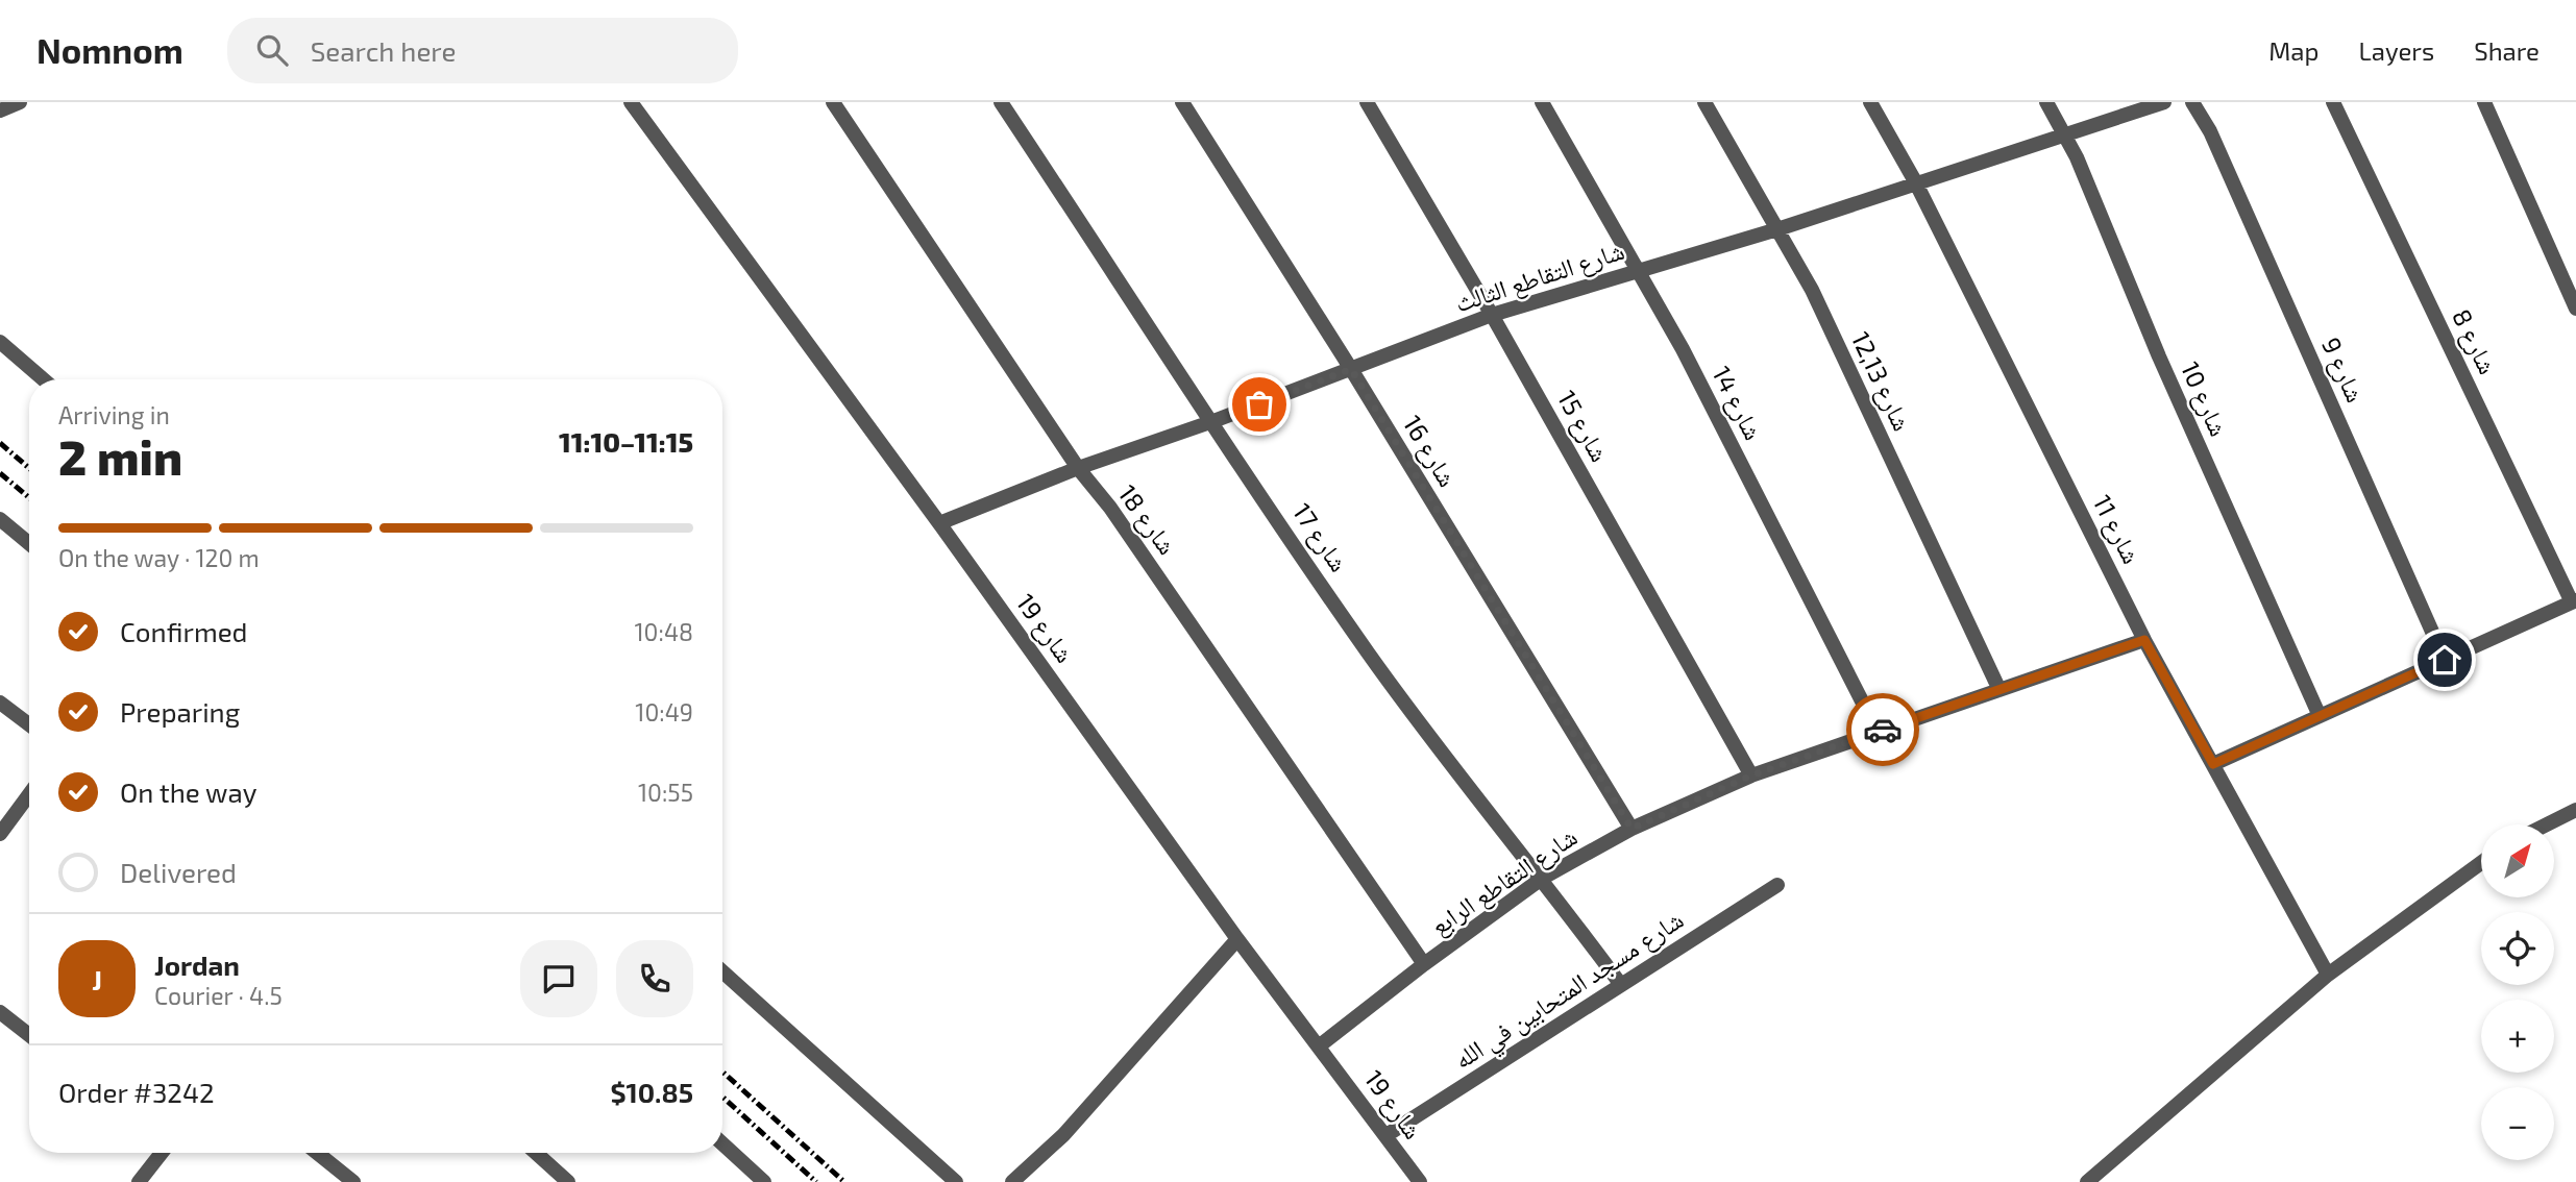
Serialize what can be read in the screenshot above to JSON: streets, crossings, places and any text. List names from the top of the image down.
{
  "streets": {
    "street": [
      "شارع التقاطع الثالث",
      "شارع 8",
      "شارع 9",
      "شارع 12,13",
      "شارع 10",
      "شارع 14",
      "شارع 15",
      "شارع 16",
      "شارع 18",
      "شارع 11",
      "شارع 17",
      "شارع 19",
      "شارع التقاطع الرابع",
      "شارع مسجد المتحابين في الله"
    ]
  },
  "crossings": [
    ["شارع التقاطع الثالث", "شارع 12,13"],
    ["شارع التقاطع الثالث", "شارع 10"],
    ["شارع التقاطع الثالث", "شارع 14"],
    ["شارع التقاطع الثالث", "شارع 15"],
    ["شارع التقاطع الثالث", "شارع 16"],
    ["شارع التقاطع الثالث", "شارع 18"],
    ["شارع التقاطع الثالث", "شارع 11"],
    ["شارع التقاطع الثالث", "شارع 17"],
    ["شارع التقاطع الثالث", "شارع 19"],
    ["شارع 12,13", "شارع التقاطع الرابع"],
    ["شارع 14", "شارع التقاطع الرابع"],
    ["شارع 15", "شارع التقاطع الرابع"],
    ["شارع 16", "شارع التقاطع الرابع"],
    ["شارع 18", "شارع التقاطع الرابع"],
    ["شارع 11", "شارع التقاطع الرابع"],
    ["شارع 17", "شارع التقاطع الرابع"],
    ["شارع 17", "شارع مسجد المتحابين في الله"],
    ["شارع 19", "شارع التقاطع الرابع"],
    ["شارع 19", "شارع مسجد المتحابين في الله"]
  ],
  "north": "top right",
  "page": {
    "header": "Nomnom",
    "search": "Search here",
    "nav": ["Map", "Layers", "Share"],
    "heading": ["2 min", "Arriving in", "11:10–11:15"],
    "panel": [
      "Jordan",
      "Courier · 4.5",
      "Order #3242",
      "$10.85"
    ],
    "bar": "On the way · 120 m",
    "list": [
      ["Confirmed", "10:48"],
      ["Preparing", "10:49"],
      ["On the way", "10:55"],
      "Delivered"
    ],
    "map_buttons": ["+", "−"],
    "round": "J"
  }
}
